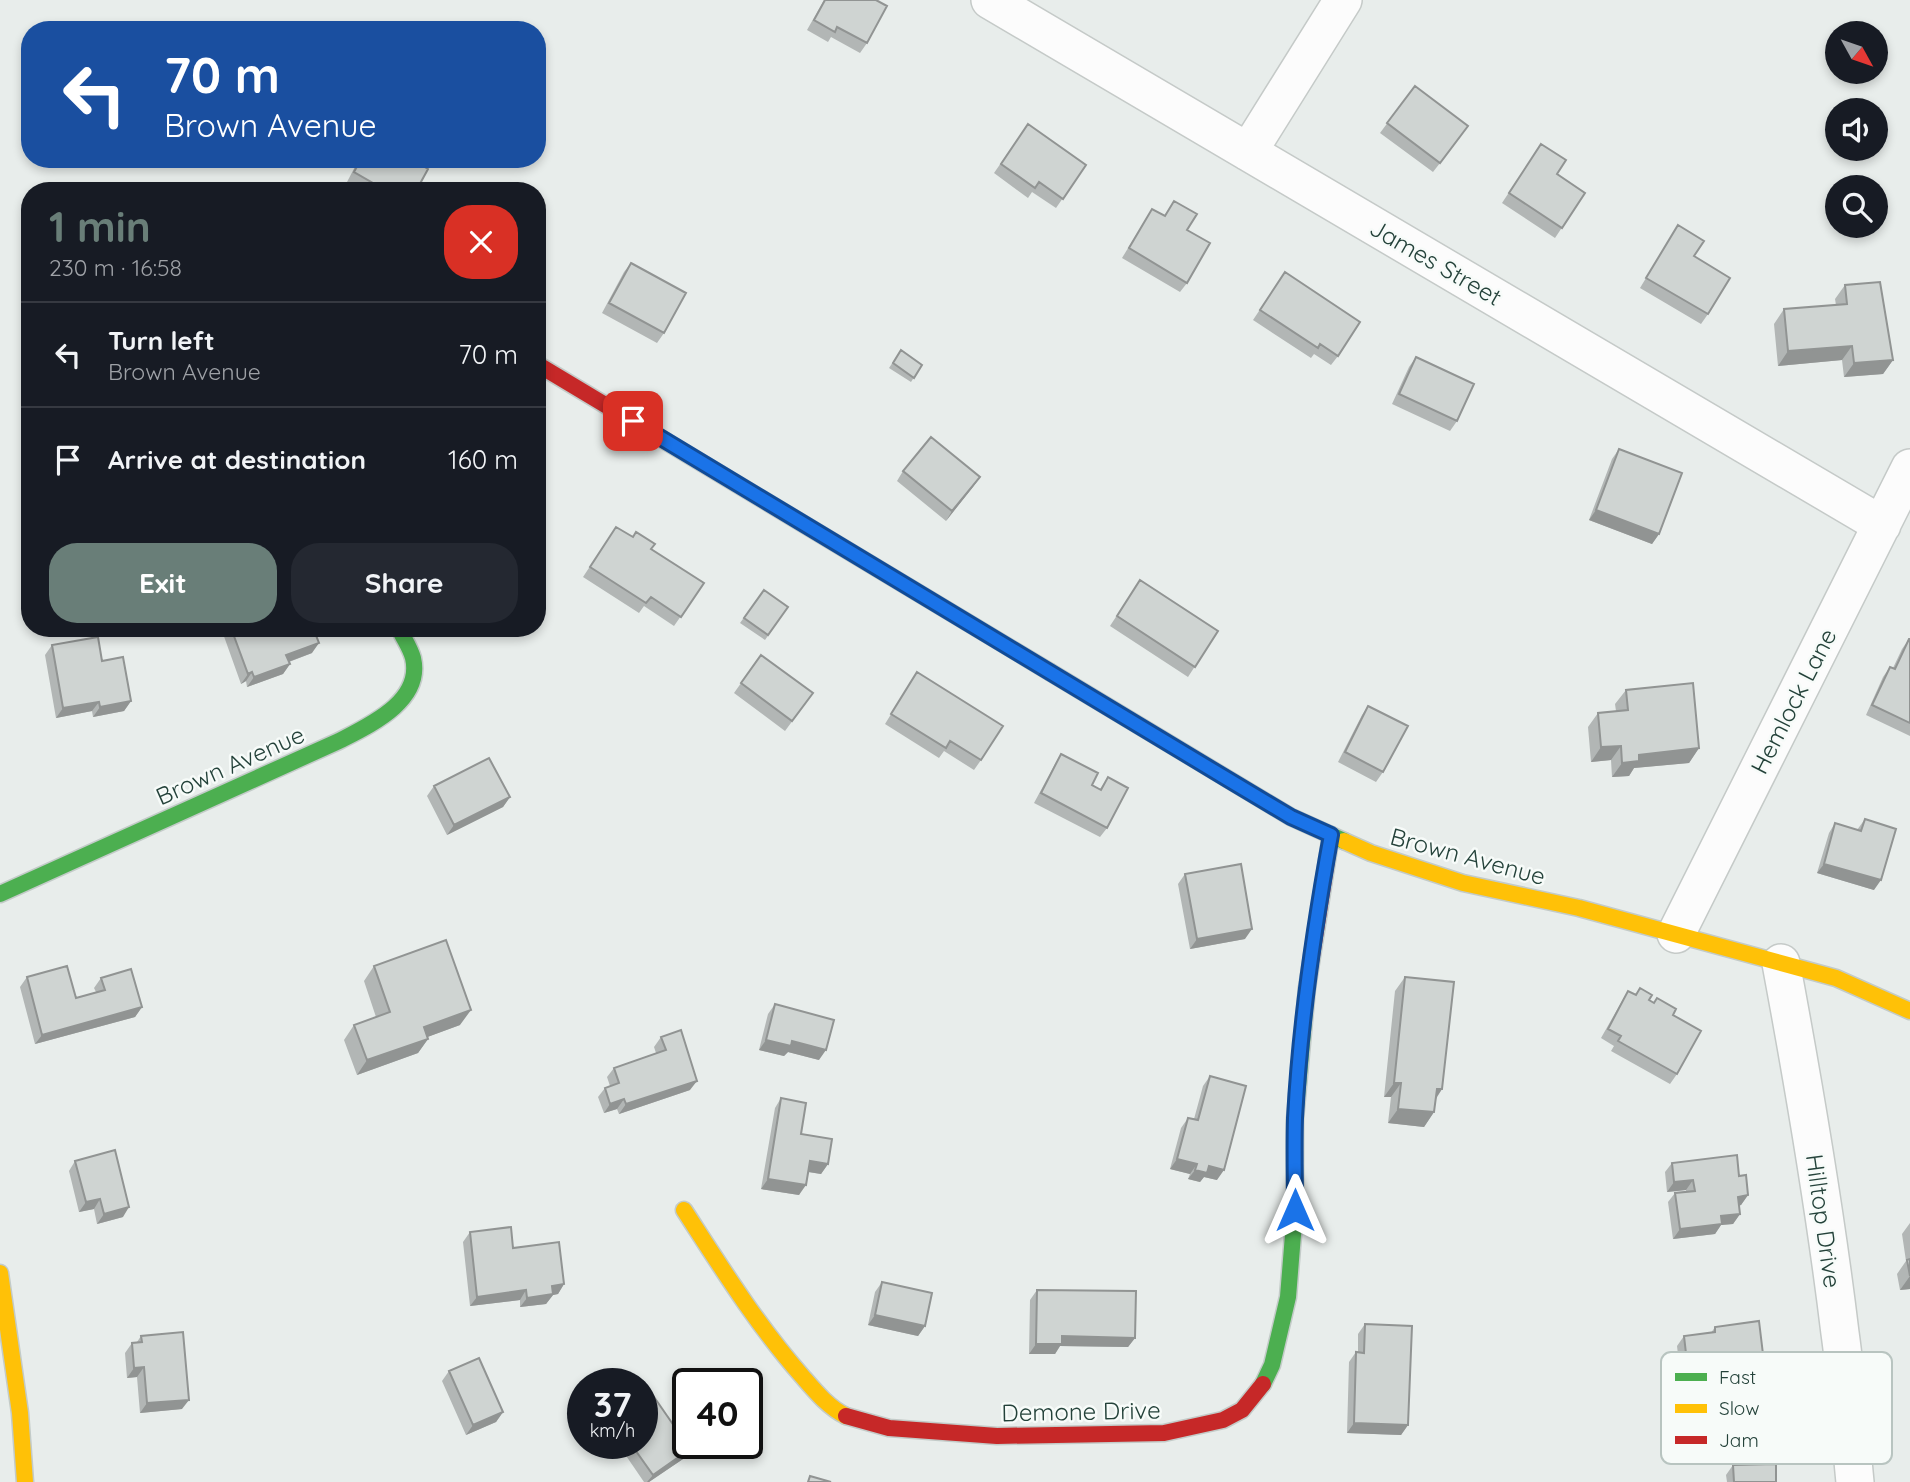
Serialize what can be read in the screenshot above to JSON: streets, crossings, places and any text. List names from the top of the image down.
{
  "streets": {
    "street": [
      "James Street",
      "Hemlock Lane",
      "Brown Avenue",
      "Hilltop Drive",
      "Demone Drive"
    ]
  },
  "crossings": [
    ["James Street", "Hemlock Lane"],
    ["Hemlock Lane", "Brown Avenue"],
    ["Brown Avenue", "Hilltop Drive"],
    ["Brown Avenue", "Demone Drive"]
  ],
  "legend": ["Fast", "Slow", "Jam"],
  "north": "bottom right",
  "page": {
    "turn": ["70 m", "Brown Avenue"],
    "heading": ["1 min", "230 m · 16:58"],
    "list": [
      {
        "name": "Turn left",
        "note": "Brown Avenue",
        "value": "70 m"
      },
      {
        "name": "Arrive at destination",
        "value": "160 m"
      }
    ],
    "buttons": ["Exit", "Share"],
    "speed": "37 km/h",
    "limit": "40"
  }
}
